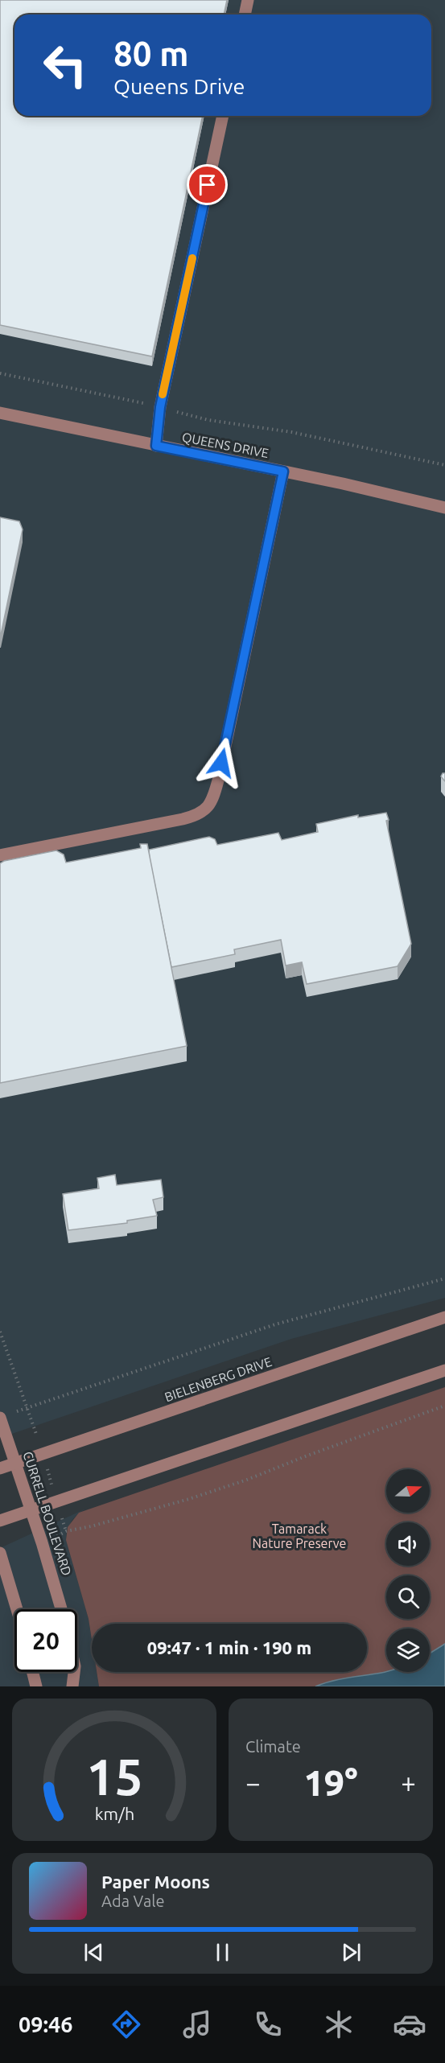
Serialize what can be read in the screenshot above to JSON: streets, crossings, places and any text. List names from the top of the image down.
{
  "streets": {
    "street": ["QUEENS DRIVE", "BIELENBERG DRIVE", "CURRELL BOULEVARD"]
  },
  "crossings": [
    ["BIELENBERG DRIVE", "CURRELL BOULEVARD"]
  ],
  "parks": ["Tamarack Nature Preserve"],
  "north": "right",
  "page": {
    "turn": ["80 m", "Queens Drive"],
    "limit": "20",
    "trip": "09:47 · 1 min · 190 m",
    "tile": "Climate",
    "heat": ["−", "19°", "+"],
    "song": ["Paper Moons", "Ada Vale"],
    "tabs": "09:46",
    "gauge": ["15", "km/h"]
  }
}
